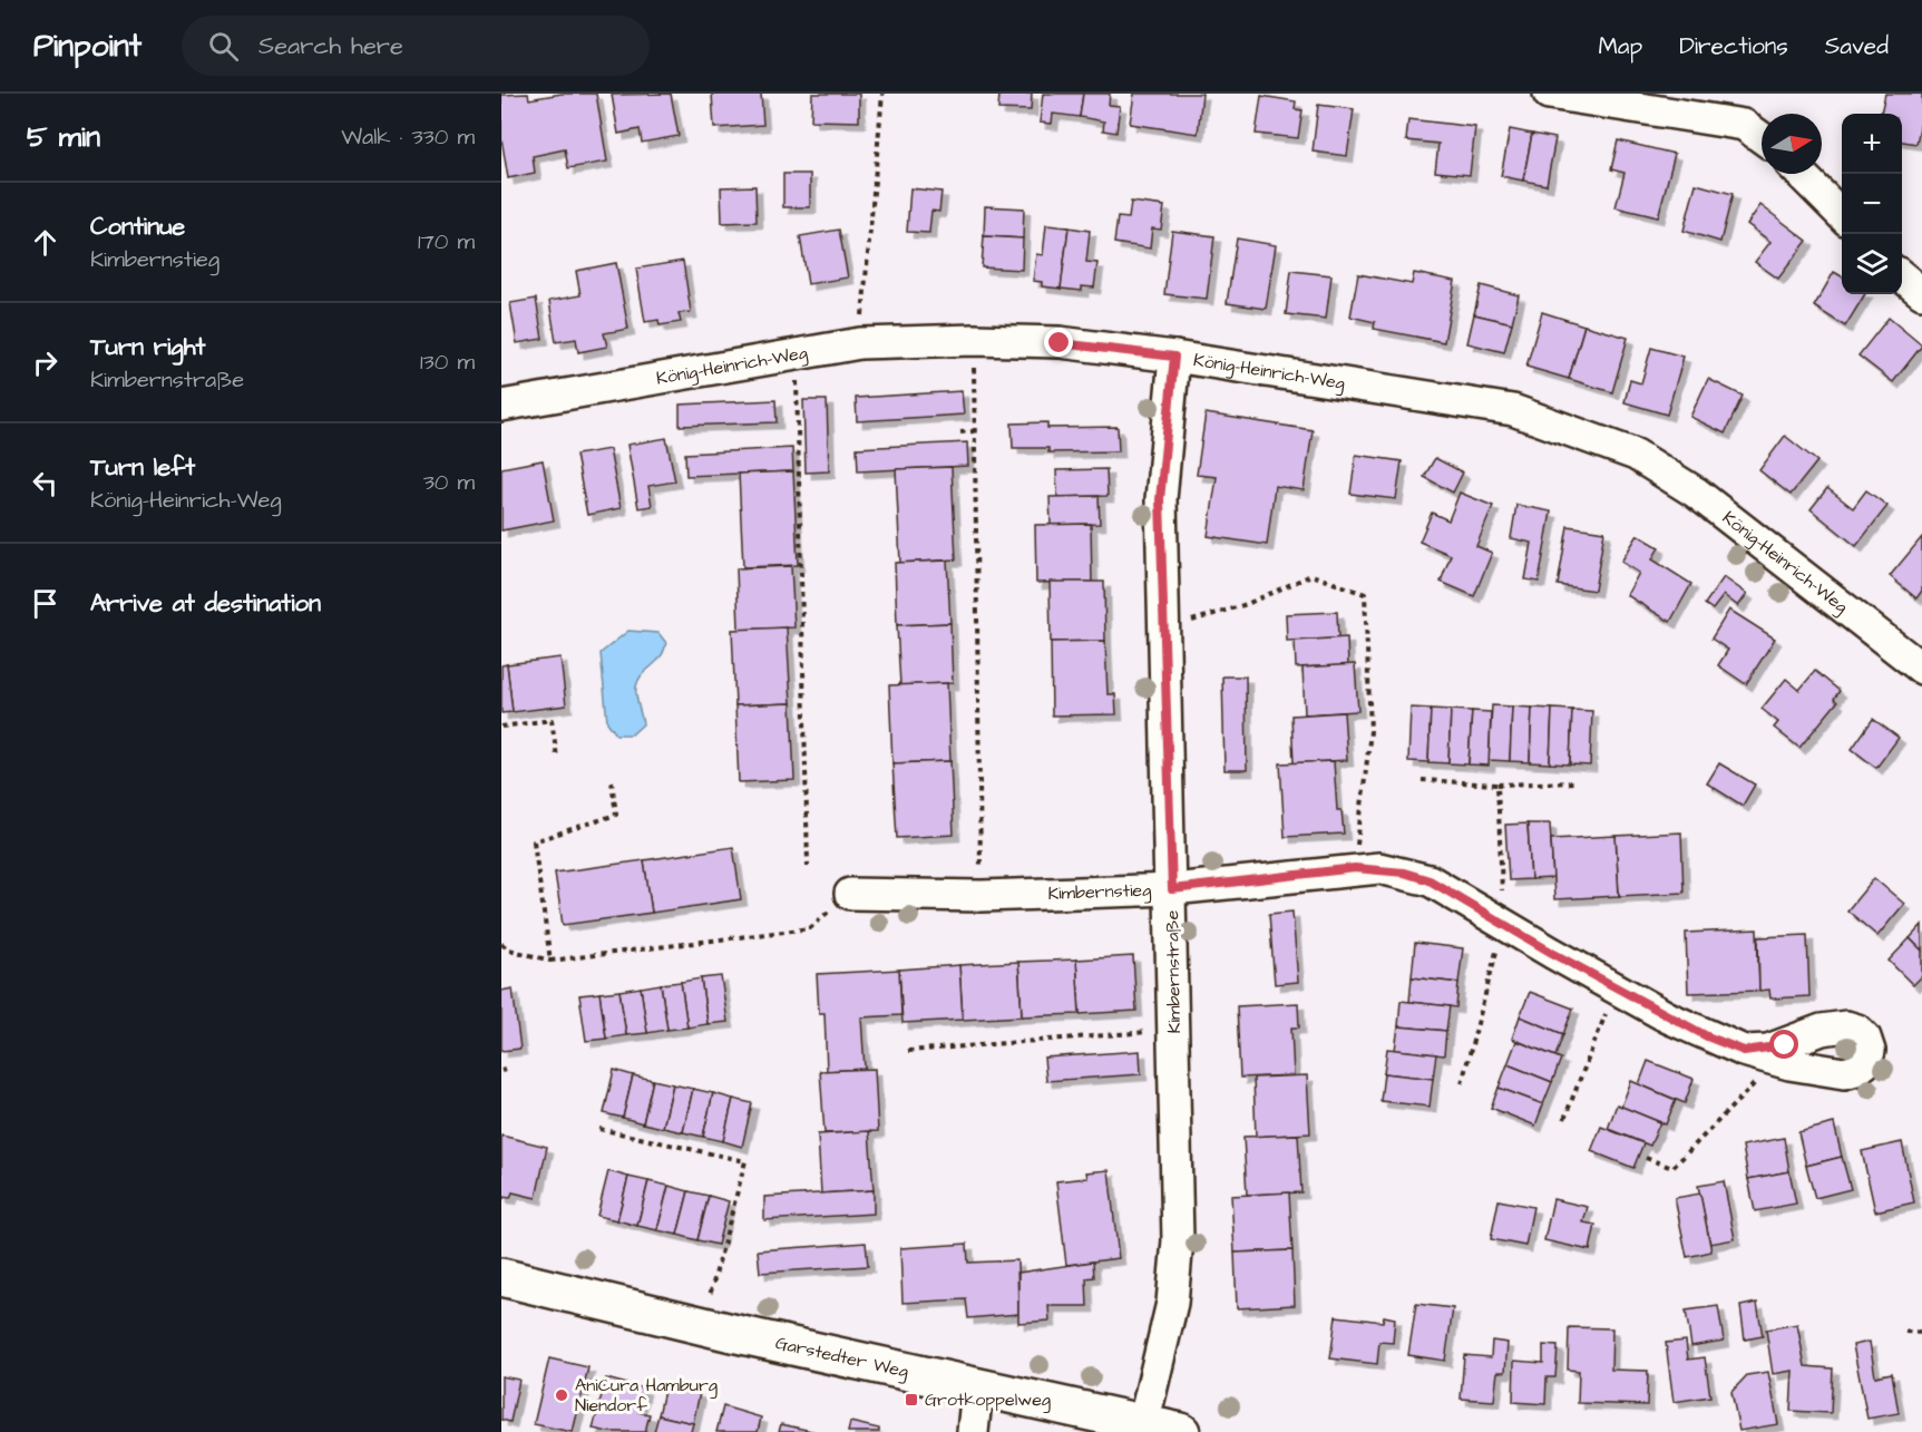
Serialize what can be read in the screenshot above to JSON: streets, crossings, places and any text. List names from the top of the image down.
{
  "streets": {
    "main road": ["Garstedter Weg"],
    "street": ["König-Heinrich-Weg", "Kimbernstieg", "Kimbernstraße"]
  },
  "crossings": [
    ["König-Heinrich-Weg", "Kimbernstraße"],
    ["Kimbernstieg", "Kimbernstraße"],
    ["Kimbernstraße", "Garstedter Weg"]
  ],
  "places": {
    "other": ["AniCura Hamburg Niendorf"],
    "transit": ["Grotkoppelweg"]
  },
  "north": "right",
  "page": {
    "header": "Pinpoint",
    "search": "Search here",
    "nav": ["Map", "Directions", "Saved"],
    "heading": ["5 min", "Walk · 330 m"],
    "map_buttons": ["+", "−"],
    "list": [
      ["Continue", "Kimbernstieg", "170 m"],
      ["Turn right", "Kimbernstraße", "130 m"],
      ["Turn left", "König-Heinrich-Weg", "30 m"],
      "Arrive at destination"
    ]
  }
}
